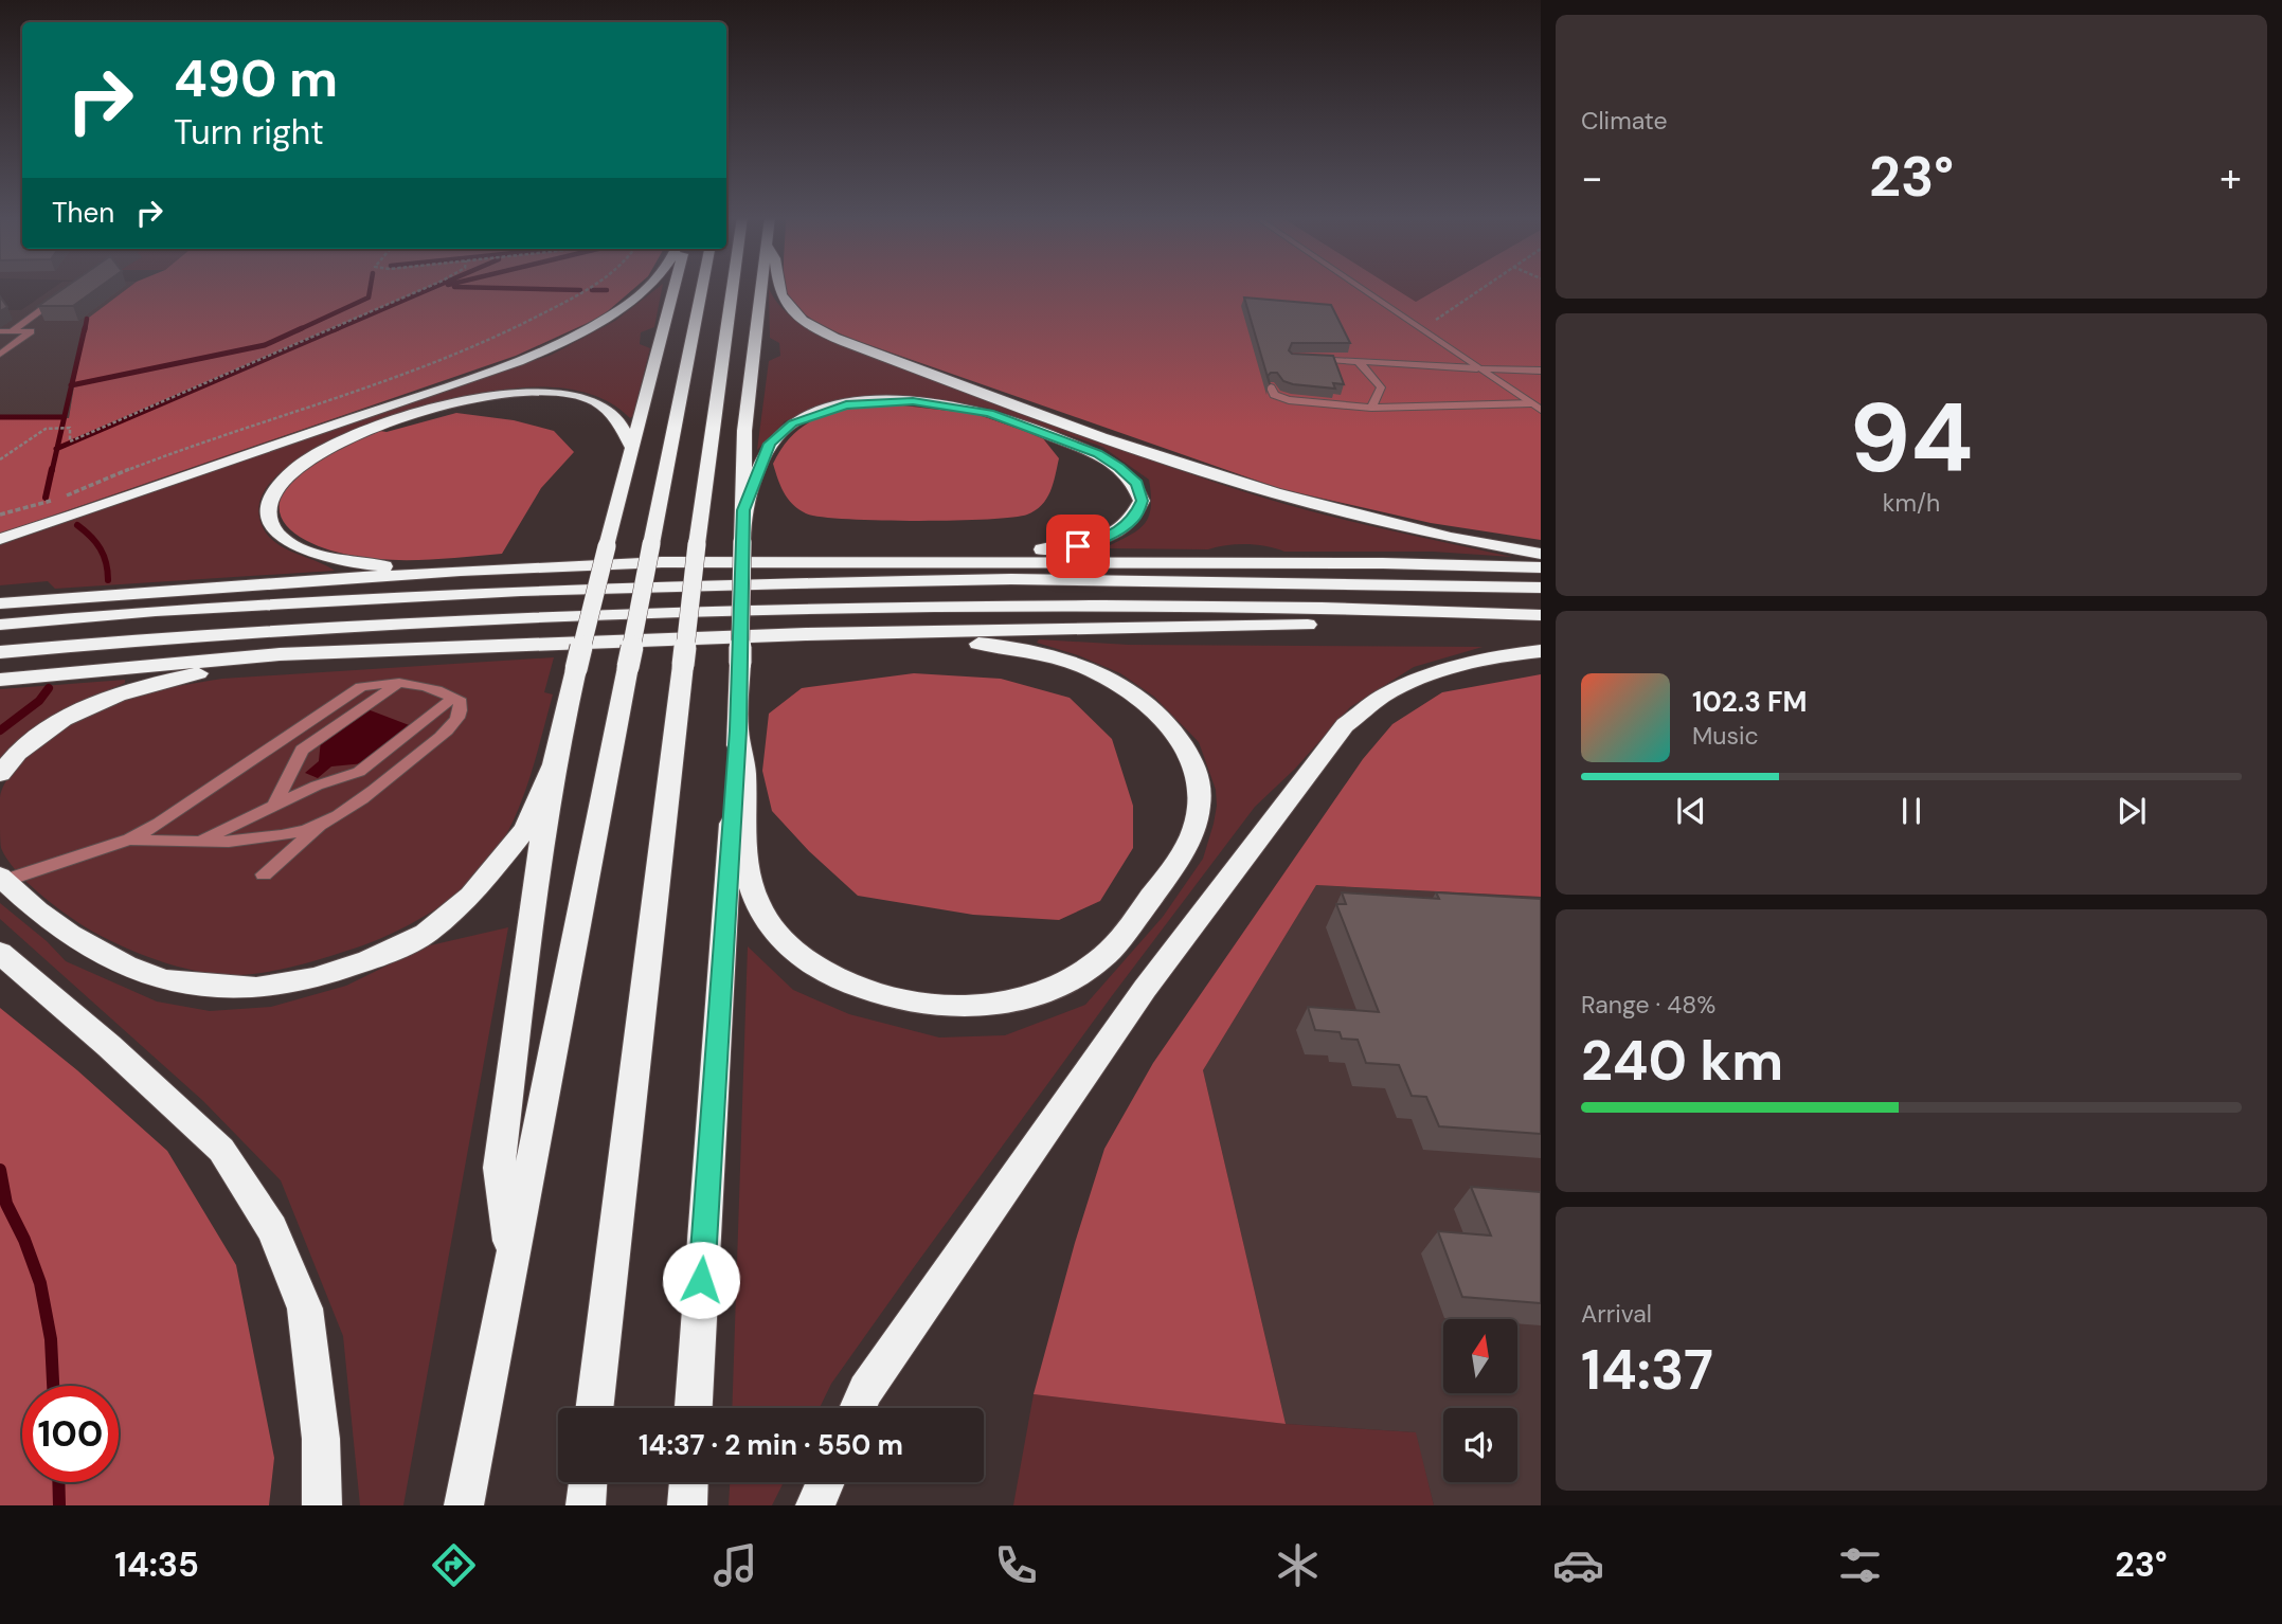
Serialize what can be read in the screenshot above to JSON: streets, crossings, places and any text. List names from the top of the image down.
{
  "north": "top",
  "page": {
    "tile": [
      "Climate",
      ["94", "km/h"],
      ["Range · 48%", "240 km"],
      ["Arrival", "14:37"]
    ],
    "turn": ["490 m", "Turn right"],
    "heat": ["−", "23°", "+"],
    "then": "Then",
    "song": ["102.3 FM", "Music"],
    "limit": "100",
    "trip": "14:37 · 2 min · 550 m",
    "tabs": ["14:35", "23°"]
  }
}
